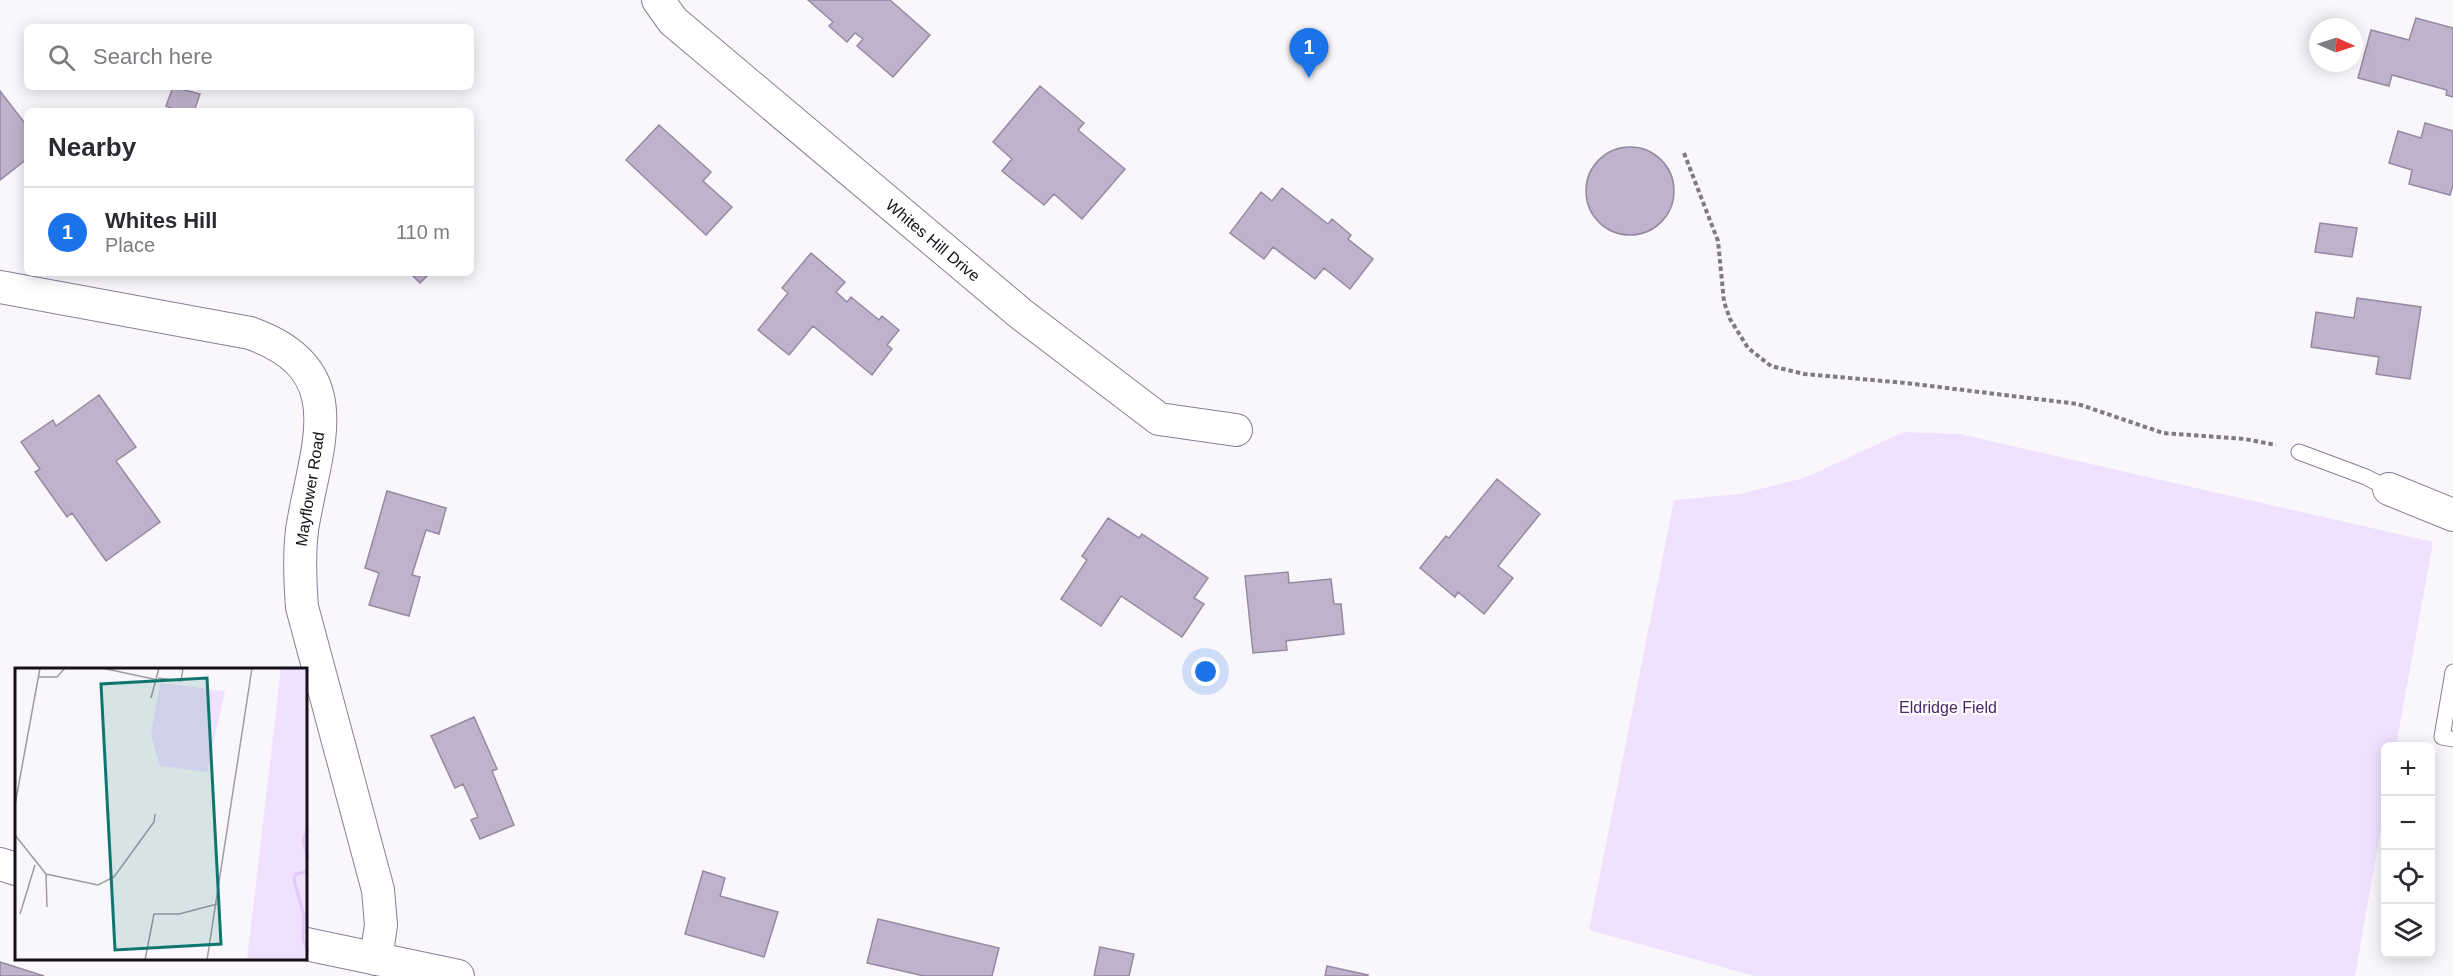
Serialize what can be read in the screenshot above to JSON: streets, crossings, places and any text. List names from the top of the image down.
{
  "streets": {
    "street": ["Whites Hill Drive", "Mayflower Road"]
  },
  "parks": ["Eldridge Field"],
  "north": "right",
  "page": {
    "search": "Search here",
    "pins": "1",
    "heading": "Nearby",
    "list": [
      {
        "mark": "1",
        "name": "Whites Hill",
        "note": "Place",
        "value": "110 m"
      }
    ],
    "map_buttons": ["+", "−"]
  }
}
